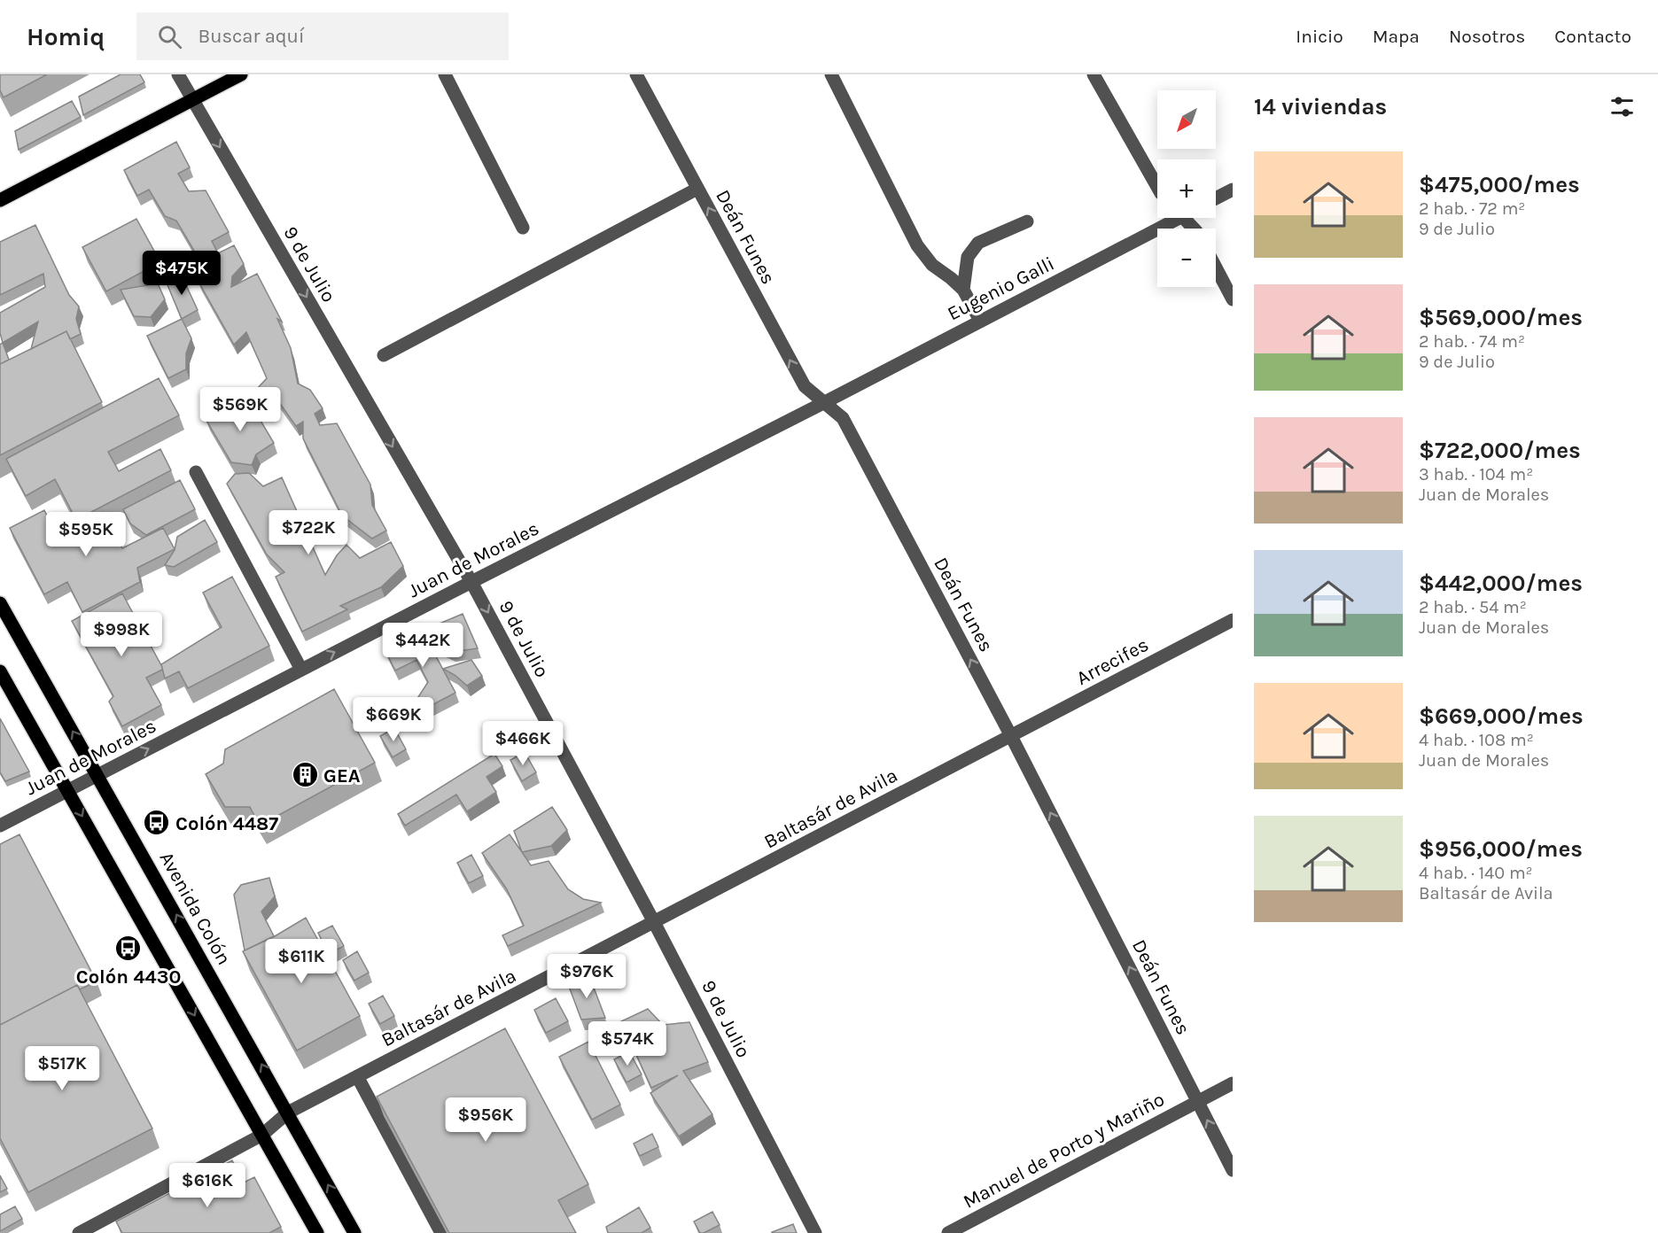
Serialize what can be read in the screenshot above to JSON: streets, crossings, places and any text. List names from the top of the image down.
{
  "streets": {
    "main road": ["Avenida Colón"],
    "street": [
      "Deán Funes",
      "9 de Julio",
      "Eugenio Galli",
      "Juan de Morales",
      "Arrecifes",
      "Baltasár de Avila",
      "Manuel de Porto y Mariño"
    ]
  },
  "crossings": [
    ["Deán Funes", "Eugenio Galli"],
    ["Deán Funes", "Juan de Morales"],
    ["Deán Funes", "Arrecifes"],
    ["Deán Funes", "Baltasár de Avila"],
    ["Deán Funes", "Manuel de Porto y Mariño"],
    ["9 de Julio", "Juan de Morales"],
    ["9 de Julio", "Baltasár de Avila"],
    ["Eugenio Galli", "Juan de Morales"],
    ["Juan de Morales", "Avenida Colón"],
    ["Arrecifes", "Baltasár de Avila"],
    ["Baltasár de Avila", "Avenida Colón"]
  ],
  "one_way": ["Deán Funes", "9 de Julio", "Juan de Morales"],
  "places": {
    "building": ["GEA"],
    "bus stop": ["Colón 4487", "Colón 4430"]
  },
  "north": "bottom left",
  "page": {
    "header": "Homiq",
    "search": "Buscar aquí",
    "nav": [
      "Inicio",
      "Mapa",
      "Nosotros",
      "Contacto"
    ],
    "heading": "14 viviendas",
    "map_buttons": ["+", "−"],
    "list": [
      {
        "name": "$475,000/mes",
        "note": "2 hab. · 72 m² · 9 de Julio"
      },
      {
        "name": "$569,000/mes",
        "note": "2 hab. · 74 m² · 9 de Julio"
      },
      {
        "name": "$722,000/mes",
        "note": "3 hab. · 104 m² · Juan de Morales"
      },
      {
        "name": "$442,000/mes",
        "note": "2 hab. · 54 m² · Juan de Morales"
      },
      {
        "name": "$669,000/mes",
        "note": "4 hab. · 108 m² · Juan de Morales"
      },
      {
        "name": "$956,000/mes",
        "note": "4 hab. · 140 m² · Baltasár de Avila"
      }
    ],
    "price": [
      "$475K",
      "$569K",
      "$722K",
      "$595K",
      "$998K",
      "$442K",
      "$669K",
      "$466K",
      "$611K",
      "$976K",
      "$574K",
      "$517K",
      "$956K",
      "$616K"
    ]
  }
}
